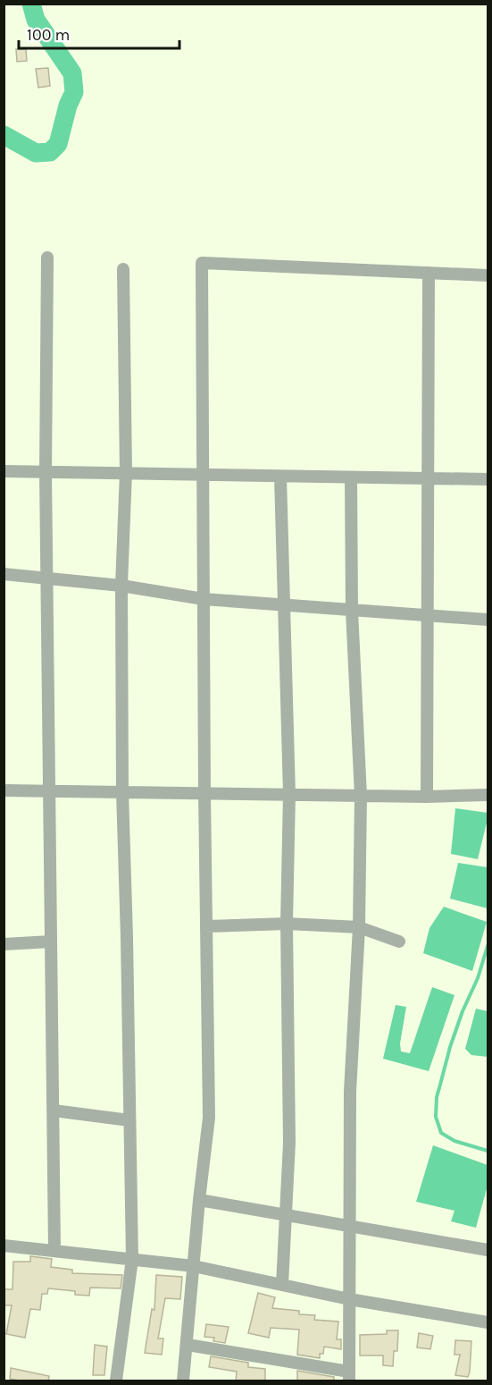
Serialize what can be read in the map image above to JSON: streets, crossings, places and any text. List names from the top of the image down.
{
  "scale_bar": "100 m"
}
